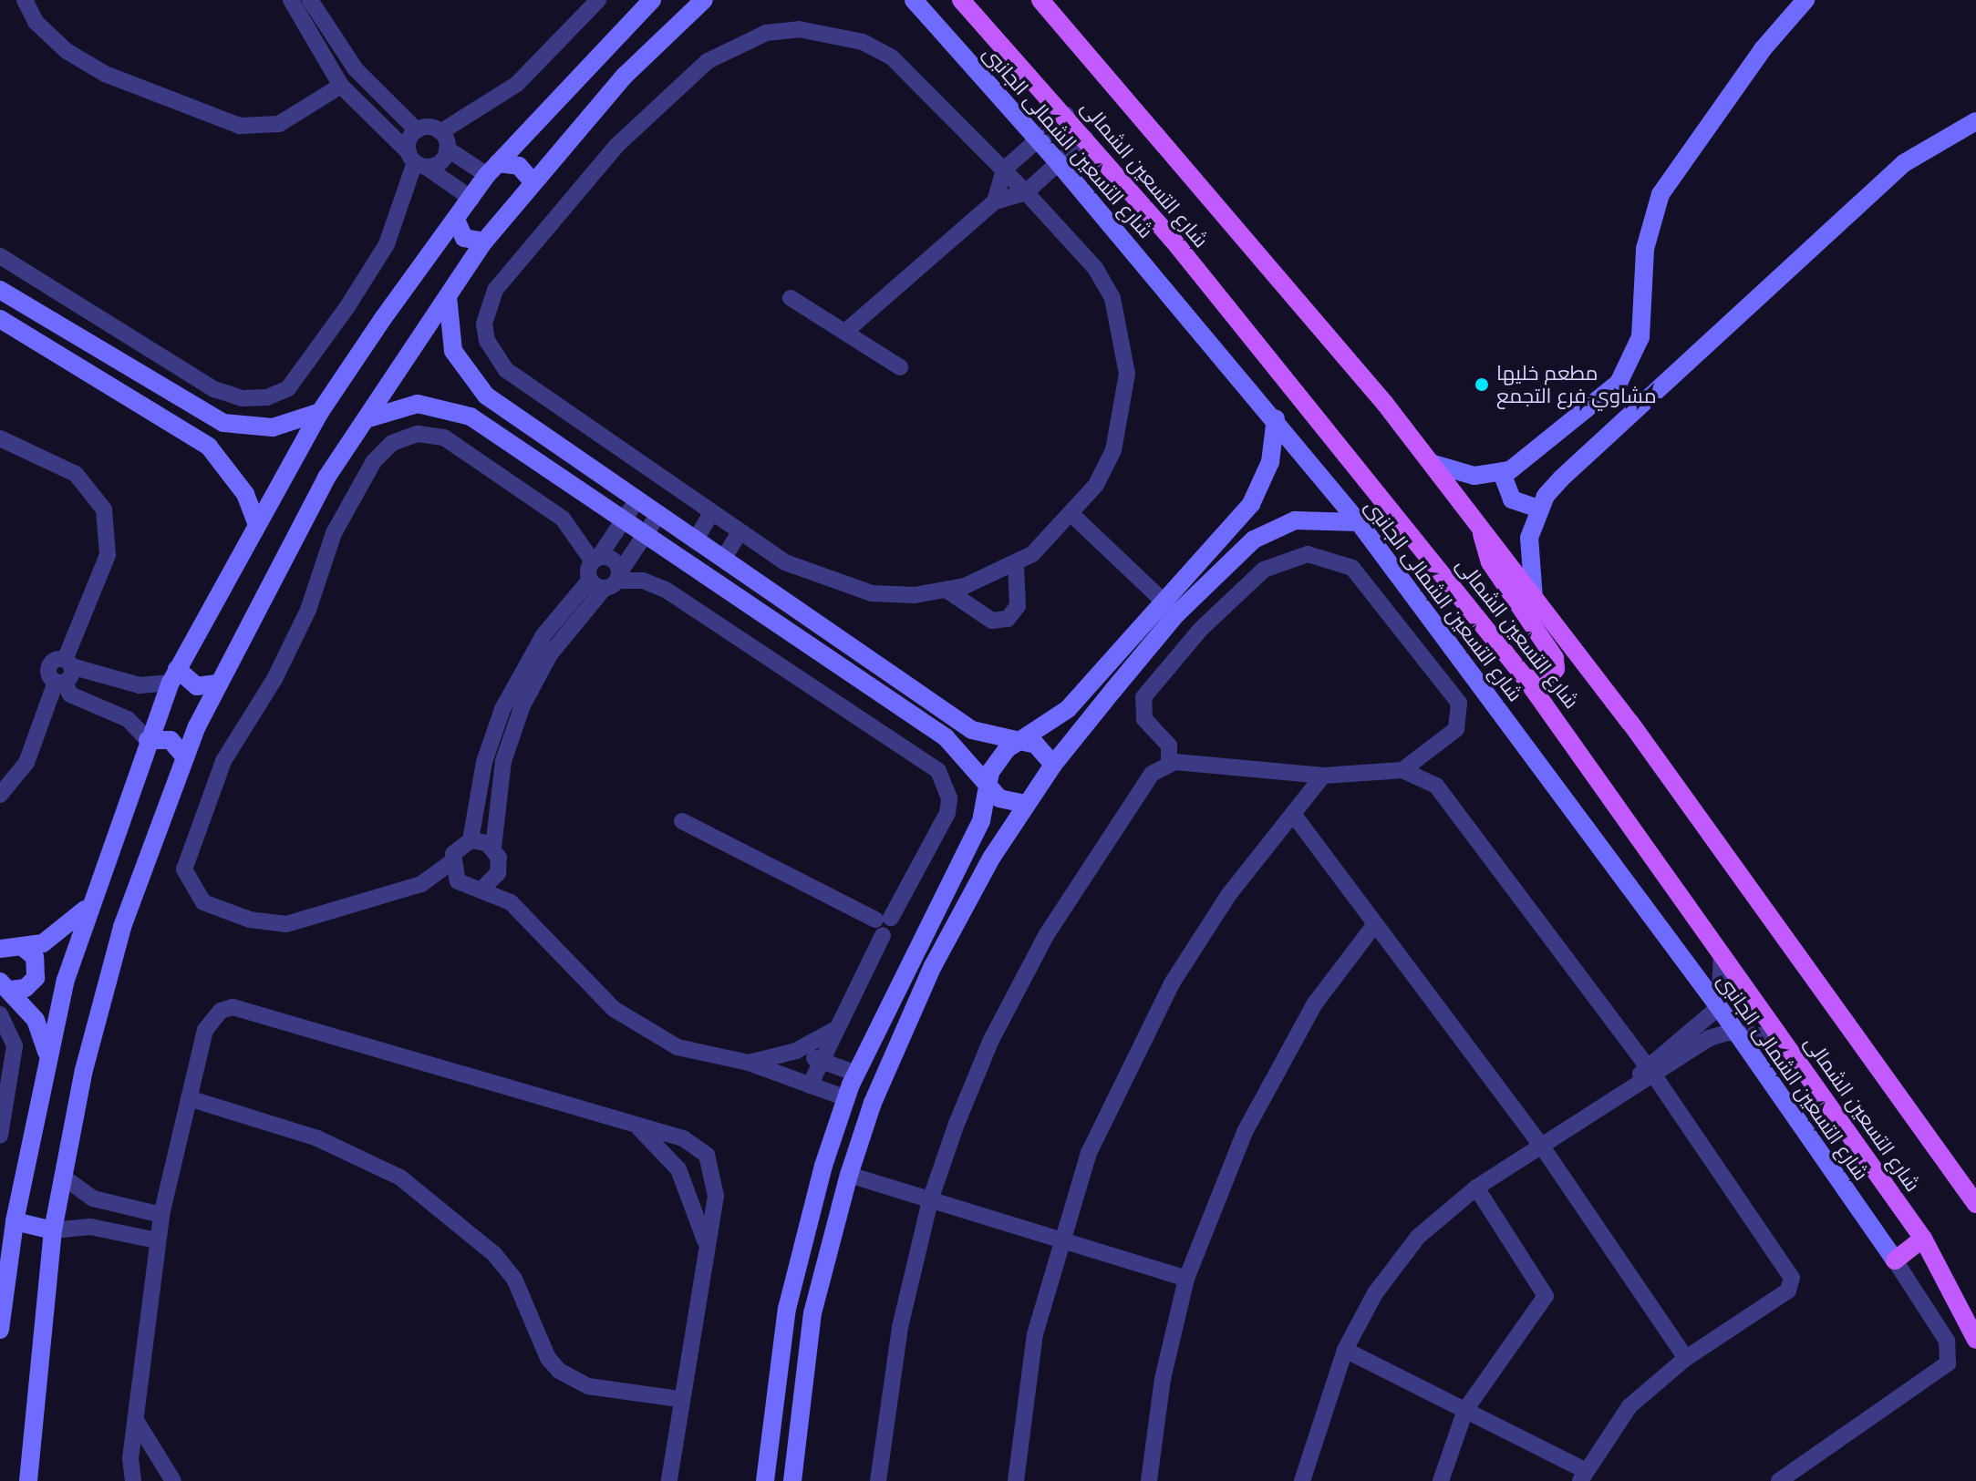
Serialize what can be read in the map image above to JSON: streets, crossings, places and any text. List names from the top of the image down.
{
  "streets": {
    "main road": ["شارع التسعين الشمالى"],
    "street": ["شارع التسعين الشمالى الجانبى"]
  },
  "places": ["مطعم خليها مشاوي فرع التجمع"]
}
